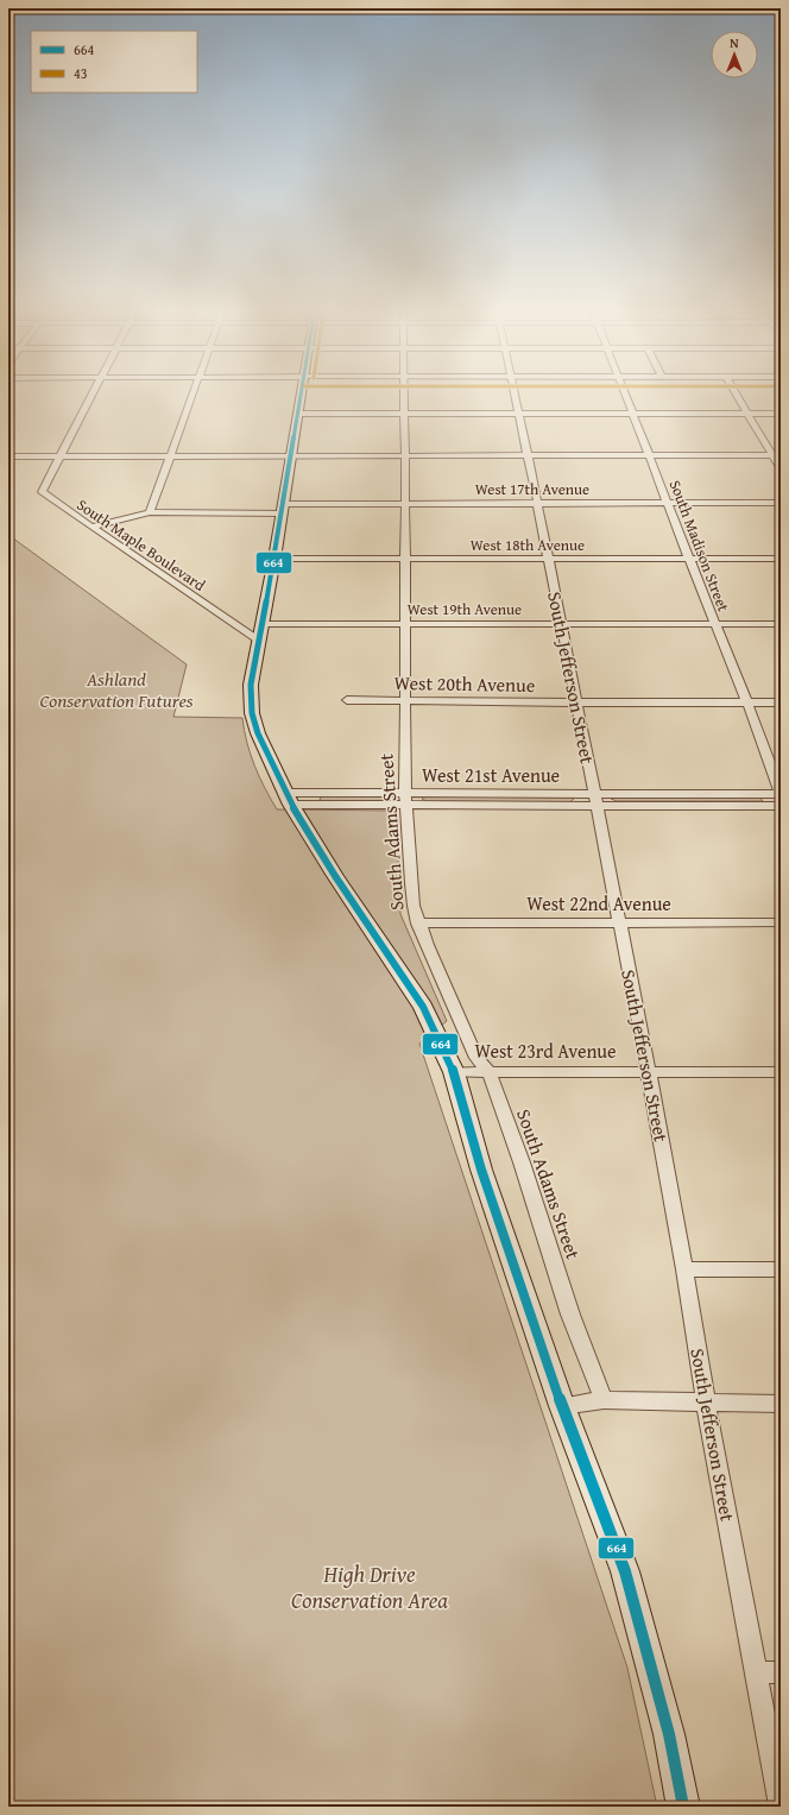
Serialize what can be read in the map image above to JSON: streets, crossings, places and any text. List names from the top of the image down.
{
  "streets": {
    "street": [
      "West 17th Avenue",
      "South Maple Boulevard",
      "West 18th Avenue",
      "South Madison Street",
      "West 19th Avenue",
      "South Jefferson Street",
      "West 20th Avenue",
      "West 21st Avenue",
      "South Adams Street",
      "West 22nd Avenue",
      "West 23rd Avenue"
    ]
  },
  "crossings": [
    ["West 17th Avenue", "South Maple Boulevard"],
    ["West 17th Avenue", "South Madison Street"],
    ["West 17th Avenue", "South Jefferson Street"],
    ["West 17th Avenue", "South Adams Street"],
    ["West 18th Avenue", "South Madison Street"],
    ["West 18th Avenue", "South Jefferson Street"],
    ["West 18th Avenue", "South Adams Street"],
    ["South Madison Street", "West 19th Avenue"],
    ["South Madison Street", "West 20th Avenue"],
    ["South Madison Street", "West 21st Avenue"],
    ["West 19th Avenue", "South Jefferson Street"],
    ["West 19th Avenue", "South Adams Street"],
    ["South Jefferson Street", "West 20th Avenue"],
    ["South Jefferson Street", "West 21st Avenue"],
    ["South Jefferson Street", "West 22nd Avenue"],
    ["South Jefferson Street", "West 23rd Avenue"],
    ["West 20th Avenue", "South Adams Street"],
    ["West 21st Avenue", "South Adams Street"],
    ["South Adams Street", "West 22nd Avenue"],
    ["South Adams Street", "West 23rd Avenue"]
  ],
  "parks": ["Ashland Conservation Futures", "High Drive Conservation Area"],
  "lines": ["transit line 664"],
  "legend": ["664", "43"],
  "north": "top"
}
